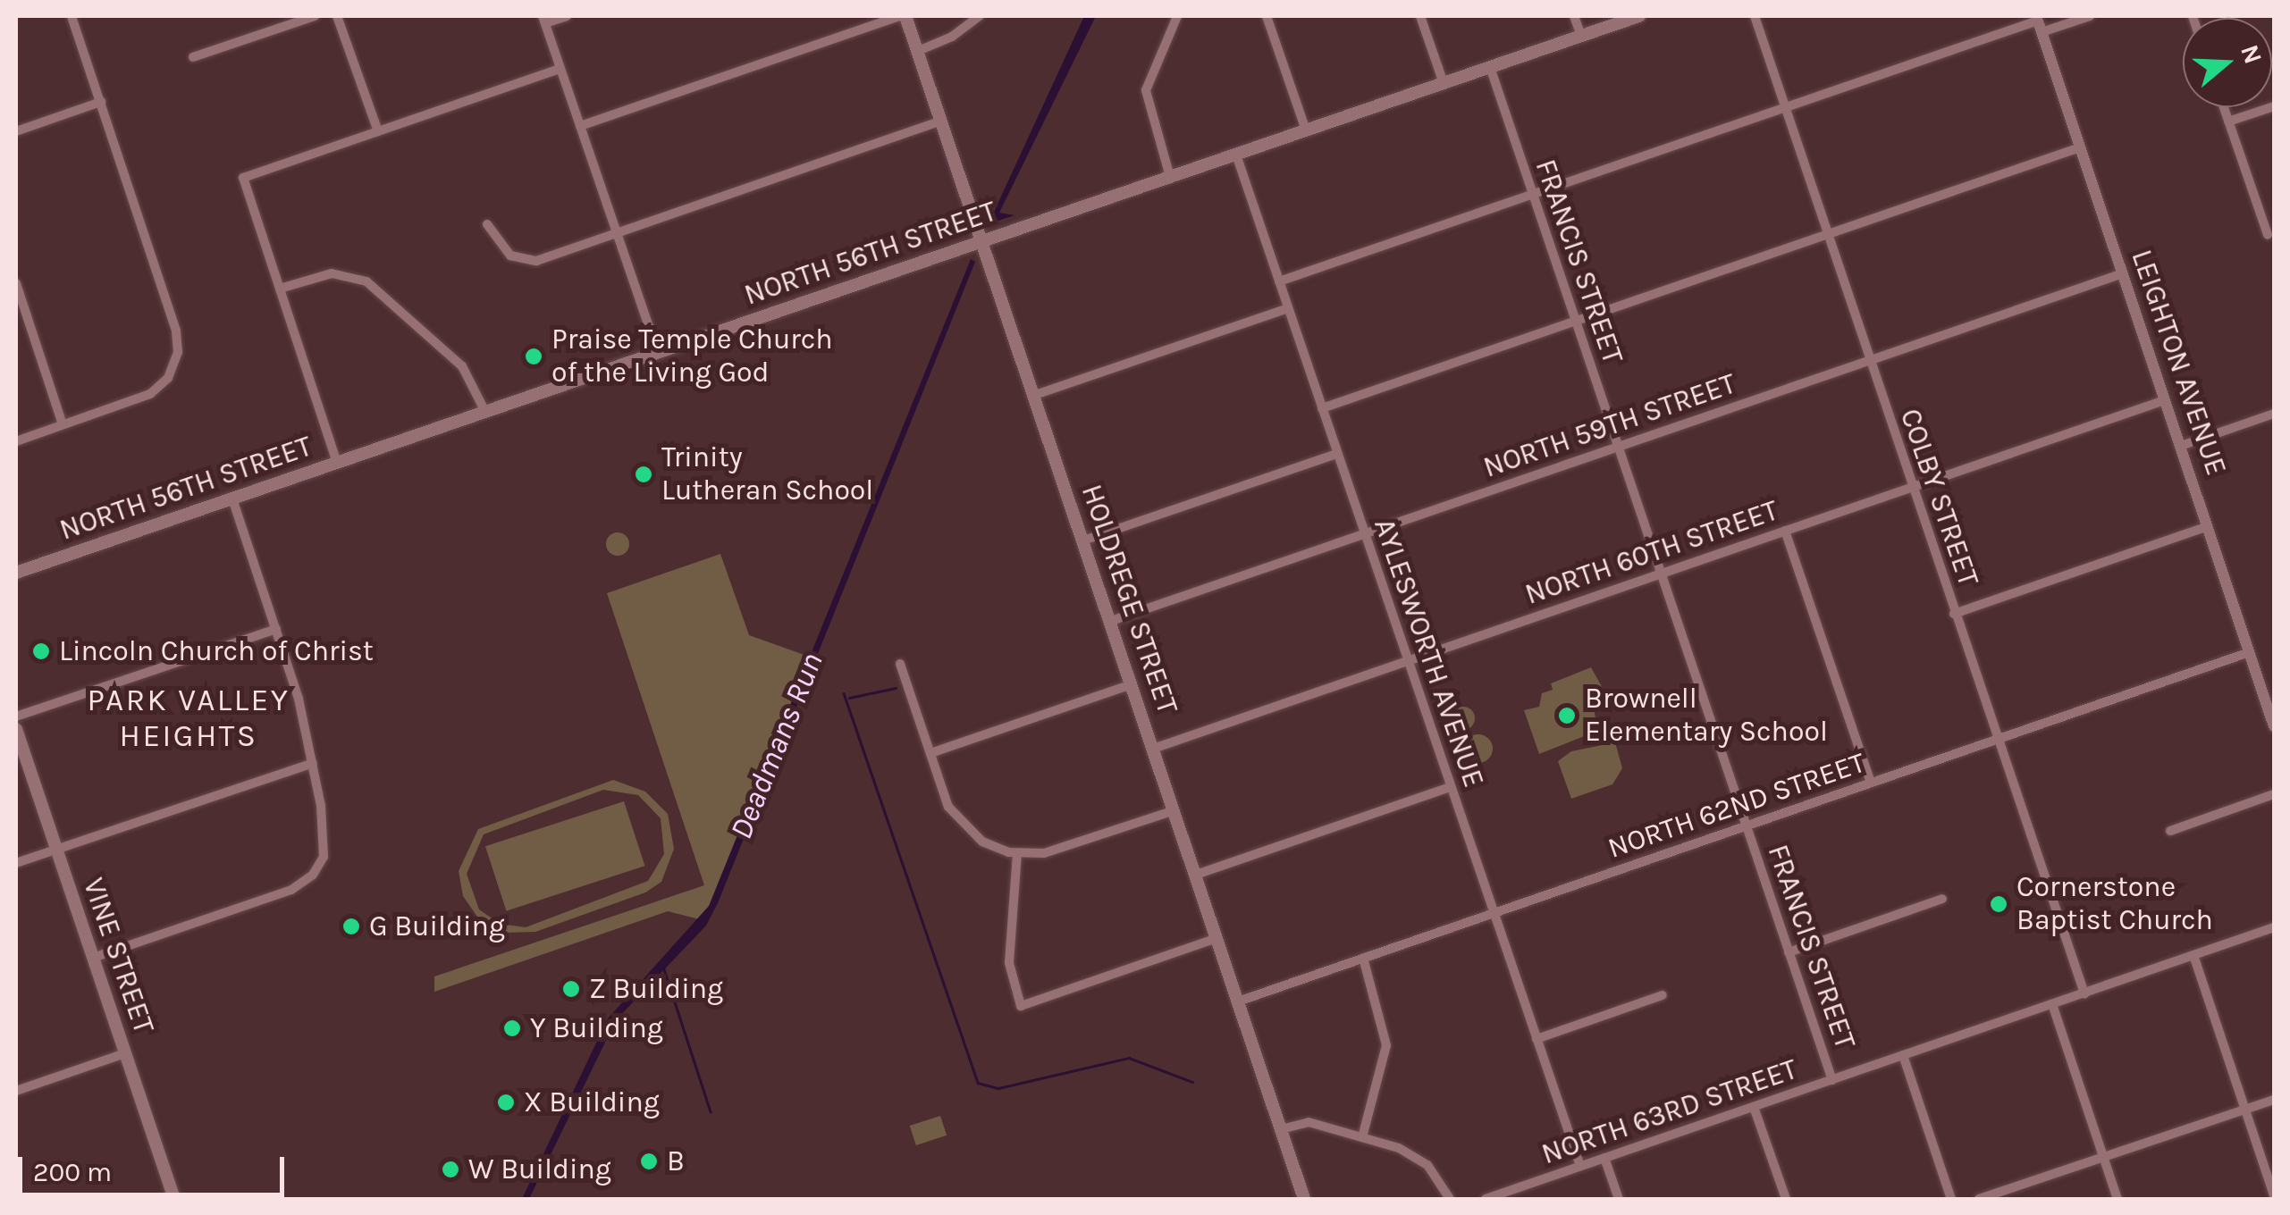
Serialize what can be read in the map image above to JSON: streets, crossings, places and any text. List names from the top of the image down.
{
  "streets": {
    "main road": ["NORTH 56TH STREET", "HOLDREGE STREET", "VINE STREET"],
    "street": [
      "FRANCIS STREET",
      "LEIGHTON AVENUE",
      "NORTH 59TH STREET",
      "COLBY STREET",
      "NORTH 60TH STREET",
      "AYLESWORTH AVENUE",
      "NORTH 62ND STREET",
      "NORTH 63RD STREET"
    ]
  },
  "crossings": [
    ["NORTH 56TH STREET", "FRANCIS STREET"],
    ["NORTH 56TH STREET", "HOLDREGE STREET"],
    ["NORTH 56TH STREET", "AYLESWORTH AVENUE"],
    ["FRANCIS STREET", "NORTH 59TH STREET"],
    ["FRANCIS STREET", "NORTH 60TH STREET"],
    ["FRANCIS STREET", "NORTH 62ND STREET"],
    ["FRANCIS STREET", "NORTH 63RD STREET"],
    ["LEIGHTON AVENUE", "NORTH 59TH STREET"],
    ["LEIGHTON AVENUE", "NORTH 60TH STREET"],
    ["LEIGHTON AVENUE", "NORTH 62ND STREET"],
    ["NORTH 59TH STREET", "COLBY STREET"],
    ["NORTH 59TH STREET", "HOLDREGE STREET"],
    ["NORTH 59TH STREET", "AYLESWORTH AVENUE"],
    ["COLBY STREET", "NORTH 60TH STREET"],
    ["COLBY STREET", "NORTH 62ND STREET"],
    ["COLBY STREET", "NORTH 63RD STREET"],
    ["NORTH 60TH STREET", "HOLDREGE STREET"],
    ["NORTH 60TH STREET", "AYLESWORTH AVENUE"],
    ["HOLDREGE STREET", "NORTH 62ND STREET"],
    ["AYLESWORTH AVENUE", "NORTH 62ND STREET"],
    ["AYLESWORTH AVENUE", "NORTH 63RD STREET"]
  ],
  "districts": ["PARK VALLEY HEIGHTS"],
  "water": ["Deadmans Run"],
  "places": [
    "Praise Temple Church of the Living God",
    "Trinity Lutheran School",
    "Lincoln Church of Christ",
    "Brownell Elementary School",
    "Cornerstone Baptist Church",
    "G Building",
    "Z Building",
    "Y Building",
    "X Building",
    "B",
    "W Building"
  ],
  "scale_bar": "200 m",
  "north": "right"
}
